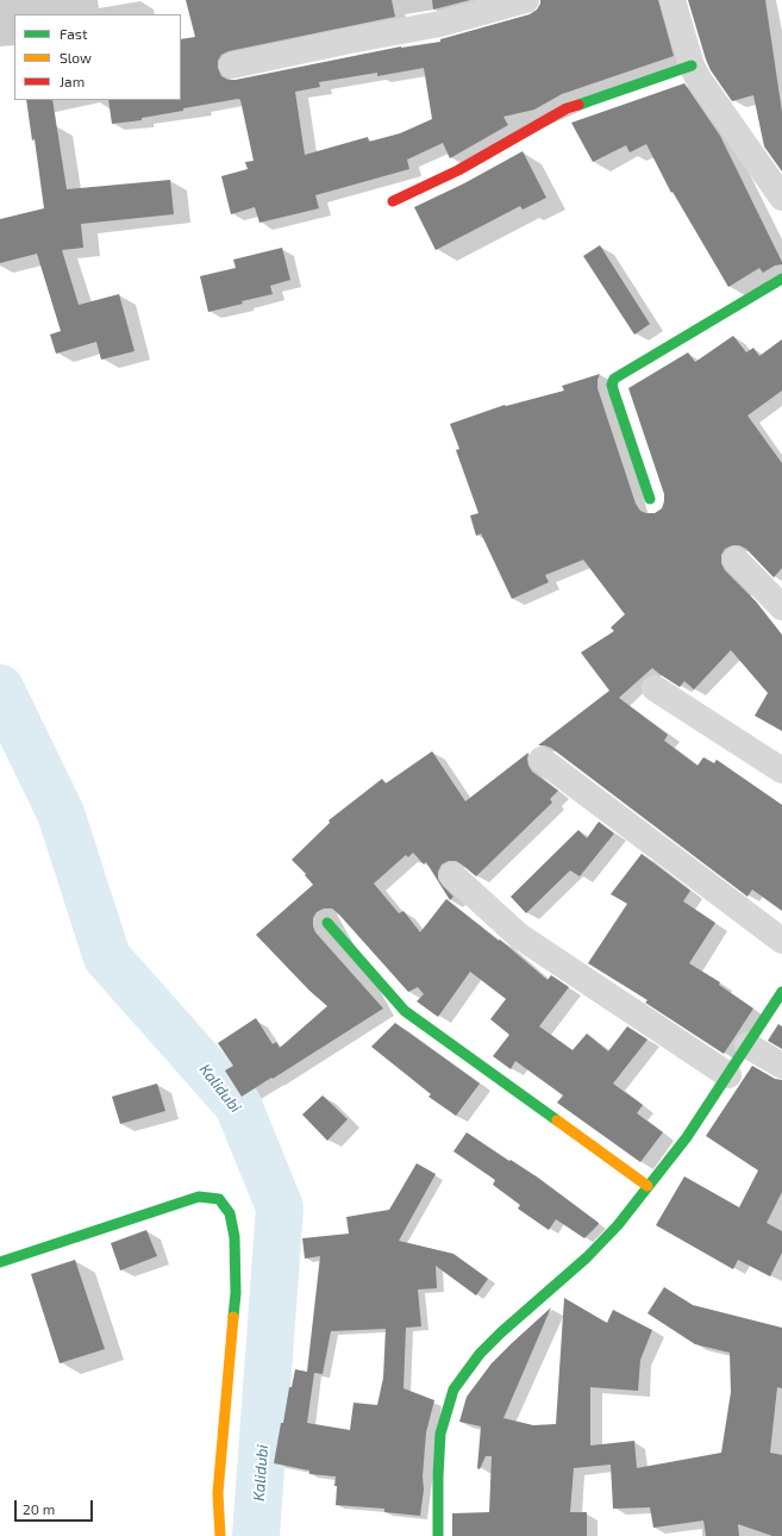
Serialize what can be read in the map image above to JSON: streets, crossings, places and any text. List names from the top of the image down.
{
  "water": ["Kalidubi"],
  "legend": ["Fast", "Slow", "Jam"],
  "scale_bar": "20 m"
}
